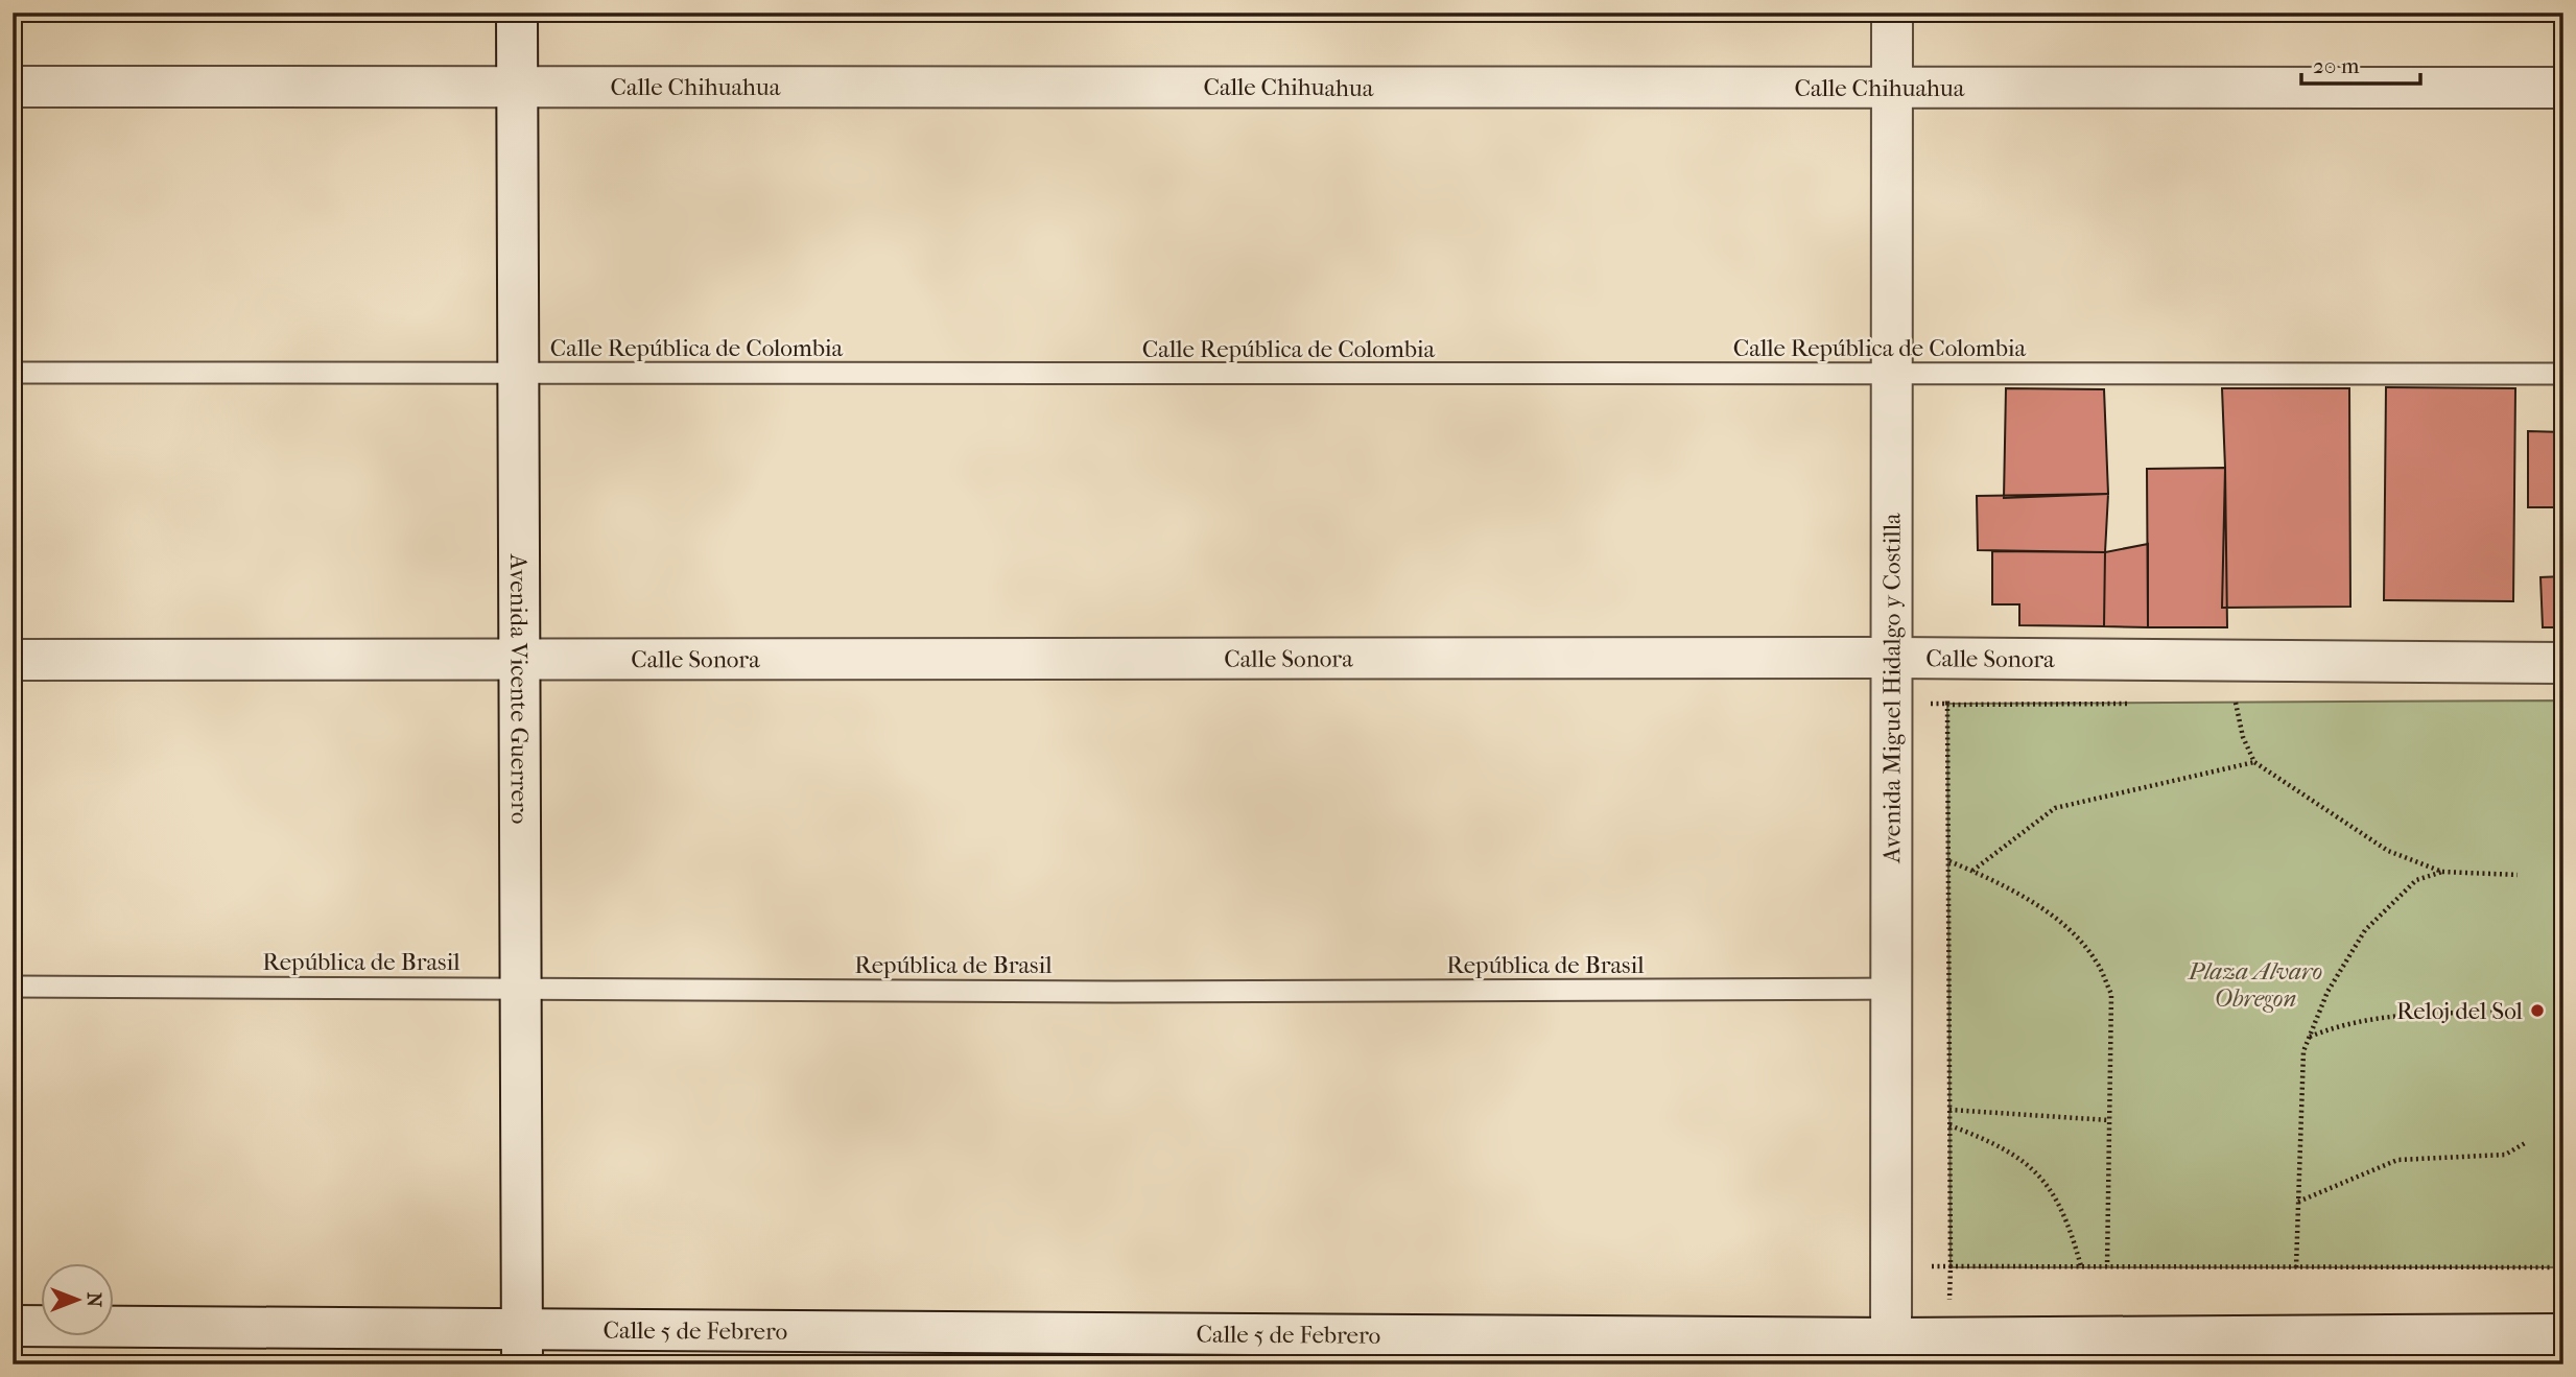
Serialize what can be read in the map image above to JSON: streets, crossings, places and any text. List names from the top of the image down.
{
  "streets": {
    "street": [
      "Calle Chihuahua",
      "Calle Sonora",
      "Avenida Miguel Hidalgo y Costilla",
      "Avenida Vicente Guerrero",
      "Calle 5 de Febrero"
    ],
    "lane": ["Calle República de Colombia", "República de Brasil"]
  },
  "crossings": [
    ["Calle Chihuahua", "Avenida Miguel Hidalgo y Costilla"],
    ["Calle Chihuahua", "Avenida Vicente Guerrero"],
    ["Calle República de Colombia", "Avenida Miguel Hidalgo y Costilla"],
    ["Calle República de Colombia", "Avenida Vicente Guerrero"],
    ["Calle Sonora", "Avenida Miguel Hidalgo y Costilla"],
    ["Calle Sonora", "Avenida Vicente Guerrero"],
    ["Avenida Miguel Hidalgo y Costilla", "República de Brasil"],
    ["Avenida Miguel Hidalgo y Costilla", "Calle 5 de Febrero"],
    ["Avenida Vicente Guerrero", "República de Brasil"],
    ["Avenida Vicente Guerrero", "Calle 5 de Febrero"]
  ],
  "parks": ["Plaza Alvaro Obregon"],
  "places": ["Reloj del Sol"],
  "scale_bar": "20 m",
  "north": "right"
}
